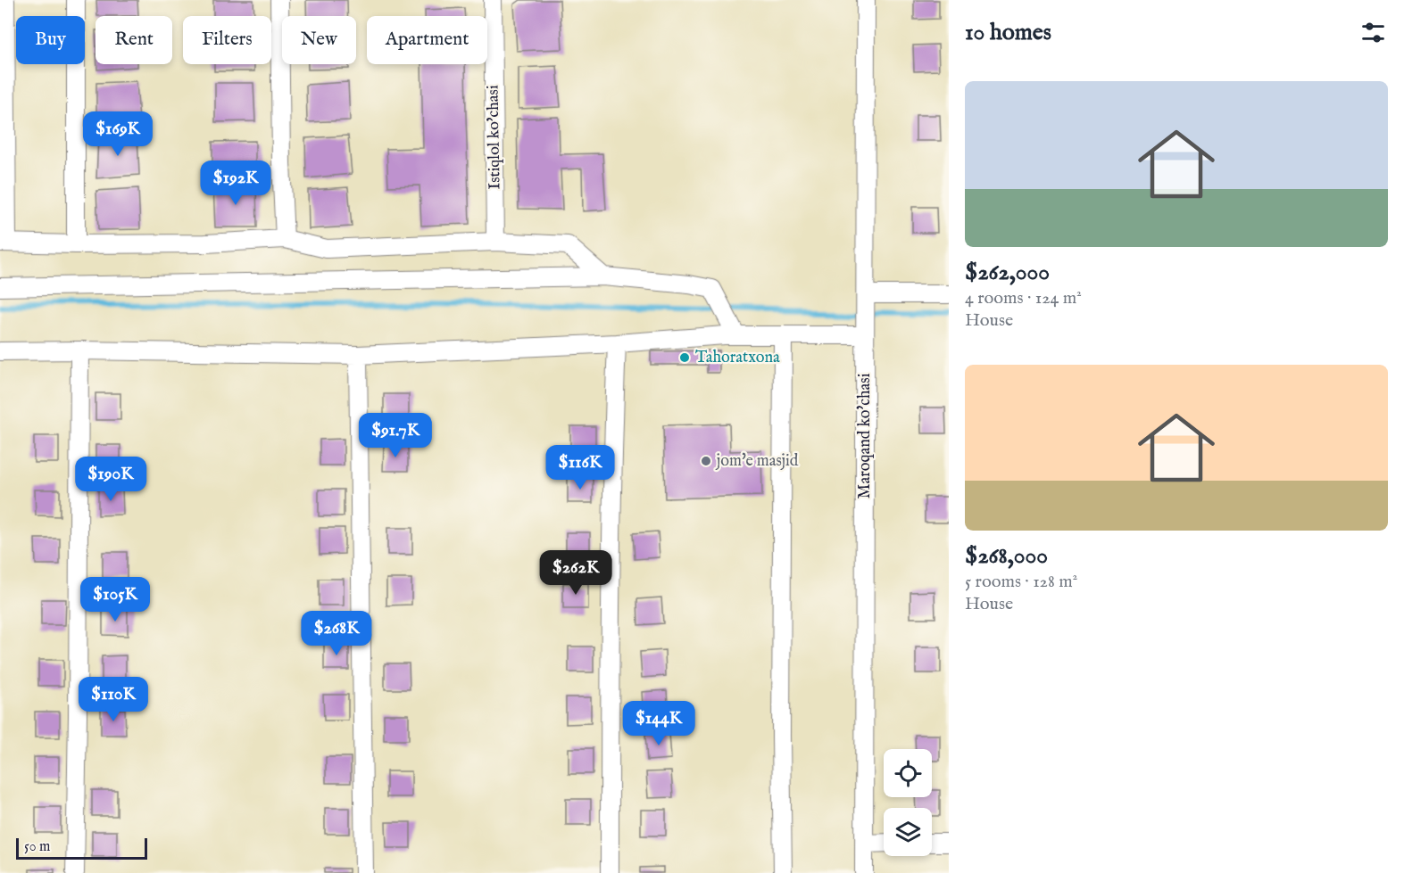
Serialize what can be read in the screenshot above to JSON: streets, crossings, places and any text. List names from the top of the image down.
{
  "streets": {
    "street": ["Istiqlol ko'chasi", "Maroqand ko'chasi"]
  },
  "places": ["Tahoratxona", "jom'e masjid"],
  "scale_bar": "50 m",
  "page": {
    "heading": "10 homes",
    "chip": [
      "Buy",
      "Rent",
      "Filters",
      "New",
      "Apartment"
    ],
    "list": [
      {
        "name": "$262,000",
        "note": "4 rooms · 124 m² · House"
      },
      {
        "name": "$268,000",
        "note": "5 rooms · 128 m² · House"
      }
    ],
    "price": [
      "$169K",
      "$192K",
      "$91.7K",
      "$116K",
      "$190K",
      "$262K",
      "$105K",
      "$268K",
      "$110K",
      "$144K"
    ],
    "scale": "50 m"
  }
}
